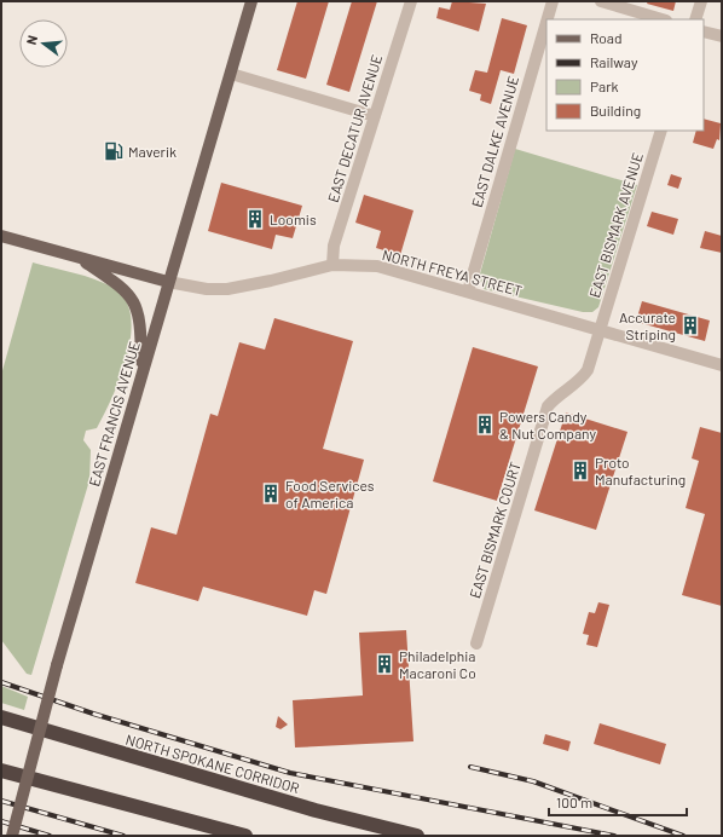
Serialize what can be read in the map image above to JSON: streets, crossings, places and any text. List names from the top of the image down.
{
  "streets": {
    "highway": ["NORTH SPOKANE CORRIDOR"],
    "main road": ["NORTH FREYA STREET", "EAST FRANCIS AVENUE"],
    "street": [
      "EAST DECATUR AVENUE",
      "EAST DALKE AVENUE",
      "EAST BISMARK AVENUE",
      "EAST BISMARK COURT"
    ]
  },
  "crossings": [
    ["EAST DECATUR AVENUE", "NORTH FREYA STREET"],
    ["EAST DALKE AVENUE", "NORTH FREYA STREET"],
    ["EAST BISMARK AVENUE", "NORTH FREYA STREET"],
    ["EAST BISMARK AVENUE", "EAST BISMARK COURT"],
    ["NORTH FREYA STREET", "EAST FRANCIS AVENUE"],
    ["NORTH FREYA STREET", "EAST BISMARK COURT"]
  ],
  "places": {
    "fuel station": ["Maverik"],
    "building": [
      "Loomis",
      "Accurate Striping",
      "Powers Candy & Nut Company",
      "Proto Manufacturing",
      "Food Services of America",
      "Philadelphia Macaroni Co"
    ]
  },
  "legend": [
    "Road",
    "Railway",
    "Park",
    "Building"
  ],
  "scale_bar": "100 m",
  "north": "left"
}
